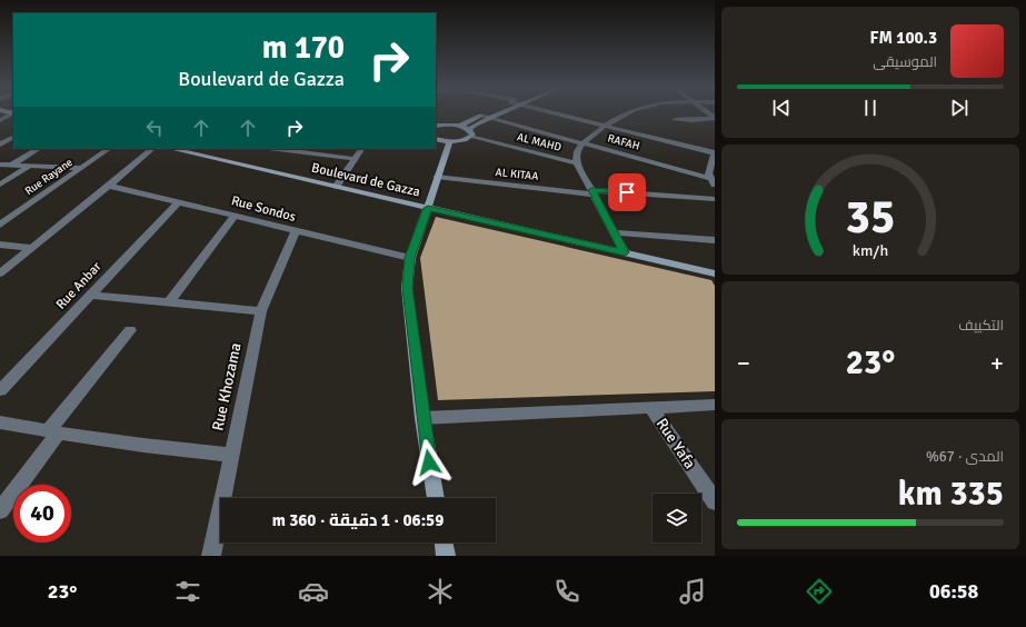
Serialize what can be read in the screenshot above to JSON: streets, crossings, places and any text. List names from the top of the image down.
{
  "streets": {
    "street": [
      "AL MAHD",
      "RAFAH",
      "AL KITAA",
      "Rue Rayane",
      "Boulevard de Gazza",
      "Rue Sondos",
      "Rue Anbar",
      "Rue Khozama",
      "Rue Yafa"
    ]
  },
  "crossings": [
    ["Rue Sondos", "Rue Anbar"],
    ["Rue Sondos", "Rue Khozama"]
  ],
  "page": {
    "turn": ["170 m", "Boulevard de Gazza"],
    "song": ["100.3 FM", "الموسيقى"],
    "tile": [
      "التكييف",
      ["المدى · 67%", "335 km"]
    ],
    "heat": ["−", "23°", "+"],
    "limit": "40",
    "trip": "06:59 · 1 دقيقة · 360 m",
    "tabs": ["06:58", "23°"],
    "gauge": ["35", "km/h"]
  }
}
